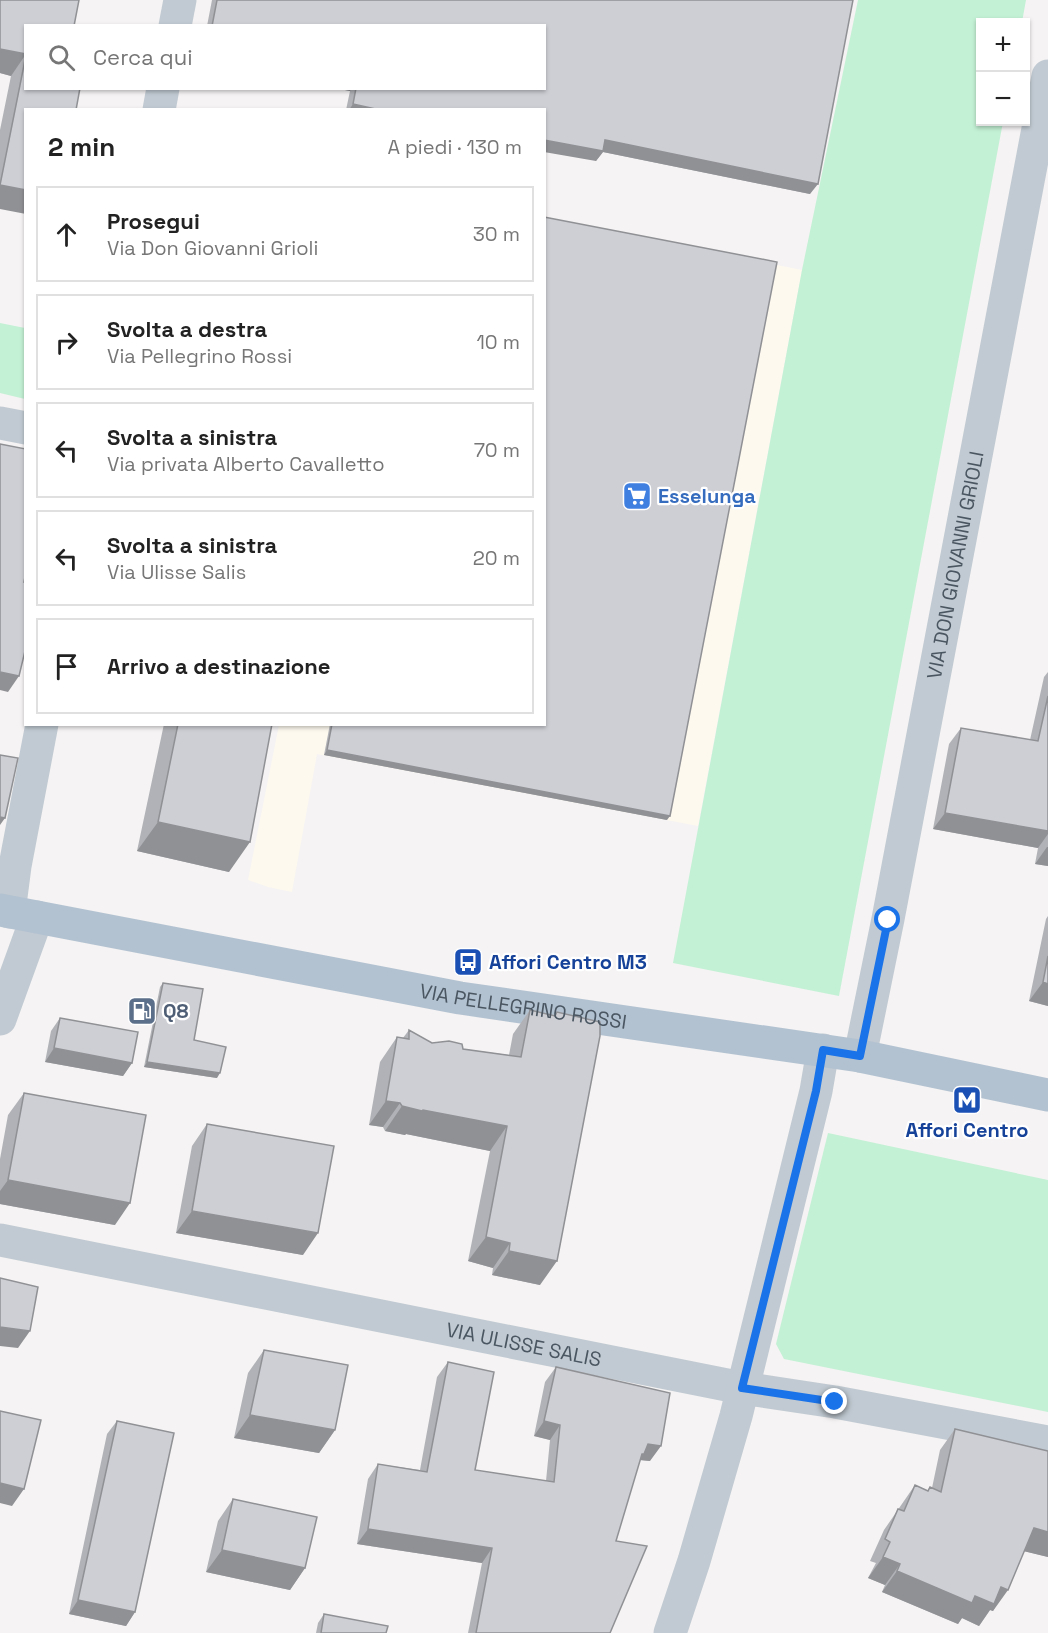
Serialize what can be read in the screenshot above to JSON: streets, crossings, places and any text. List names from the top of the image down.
{
  "streets": {
    "main road": ["VIA PELLEGRINO ROSSI"],
    "street": ["VIA DON GIOVANNI GRIOLI", "VIA ULISSE SALIS"]
  },
  "crossings": [
    ["VIA DON GIOVANNI GRIOLI", "VIA PELLEGRINO ROSSI"]
  ],
  "places": {
    "supermarket": ["Esselunga"],
    "bus stop": ["Affori Centro M3"],
    "fuel station": ["Q8"],
    "metro station": ["Affori Centro"]
  },
  "page": {
    "map_buttons": ["+", "−"],
    "search": "Cerca qui",
    "heading": ["2 min", "A piedi · 130 m"],
    "list": [
      ["Prosegui", "Via Don Giovanni Grioli", "30 m"],
      ["Svolta a destra", "Via Pellegrino Rossi", "10 m"],
      ["Svolta a sinistra", "Via privata Alberto Cavalletto", "70 m"],
      ["Svolta a sinistra", "Via Ulisse Salis", "20 m"],
      "Arrivo a destinazione"
    ]
  }
}
